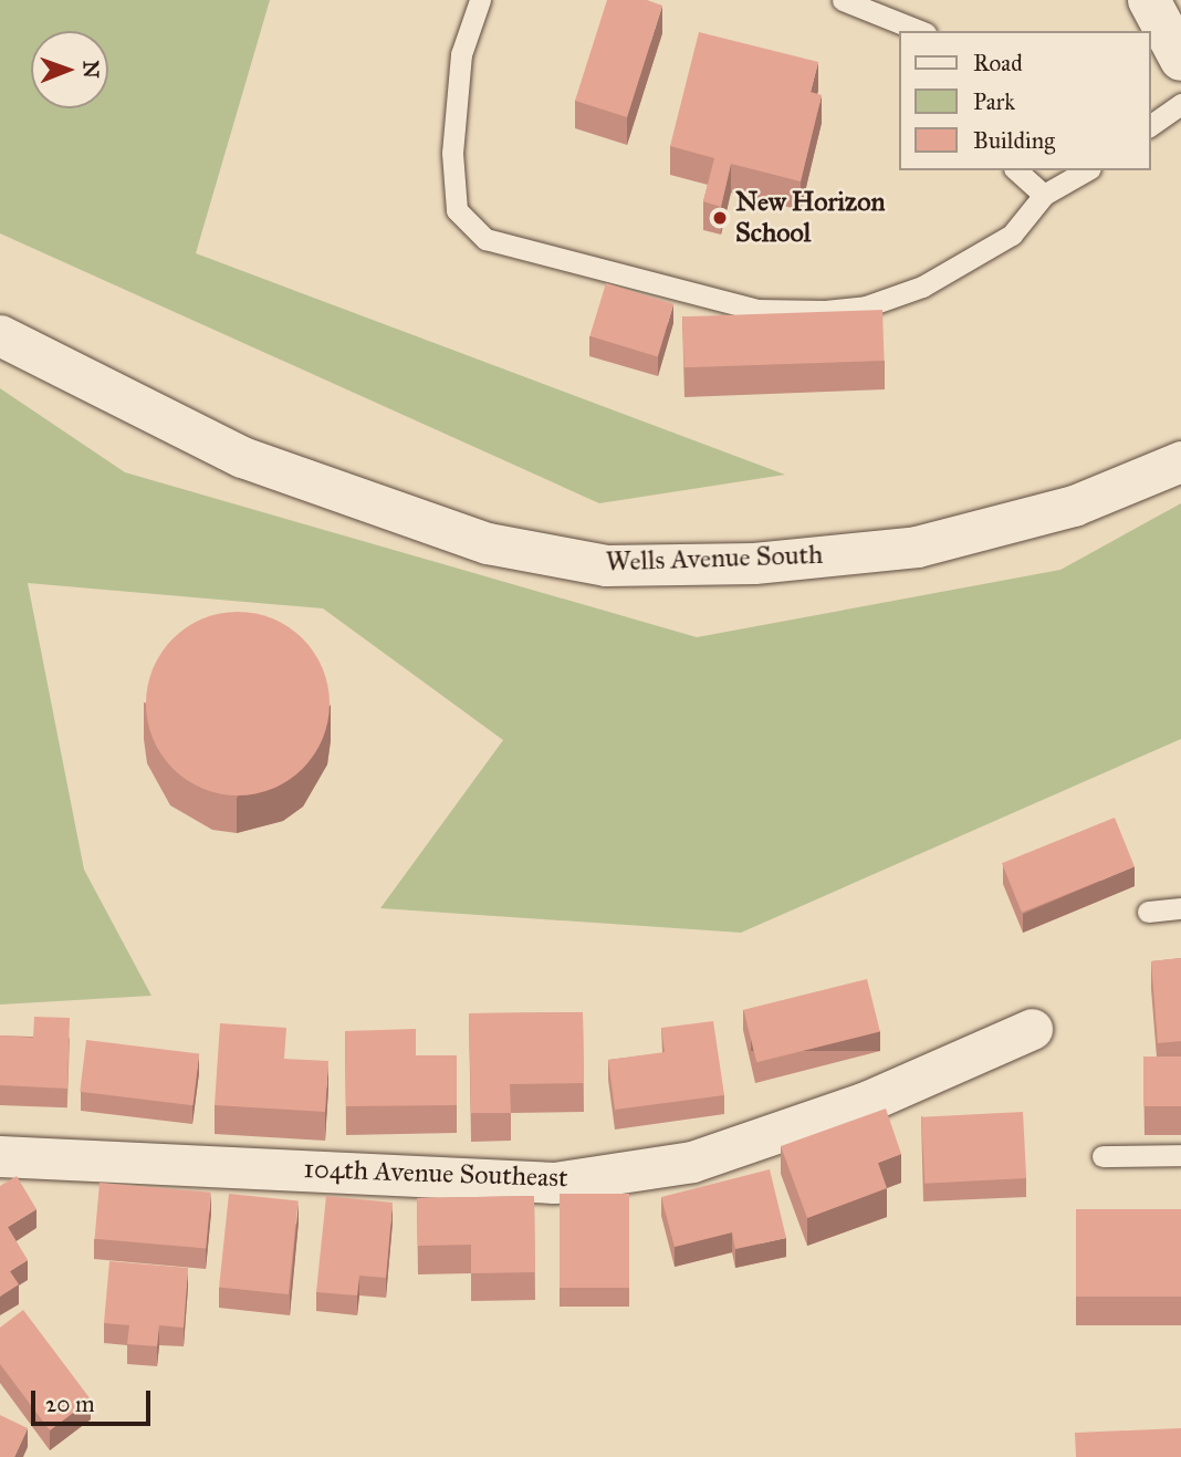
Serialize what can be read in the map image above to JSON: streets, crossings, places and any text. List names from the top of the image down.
{
  "streets": {
    "street": ["Wells Avenue South", "104th Avenue Southeast"]
  },
  "places": ["New Horizon School"],
  "legend": ["Road", "Park", "Building"],
  "scale_bar": "20 m",
  "north": "right"
}
